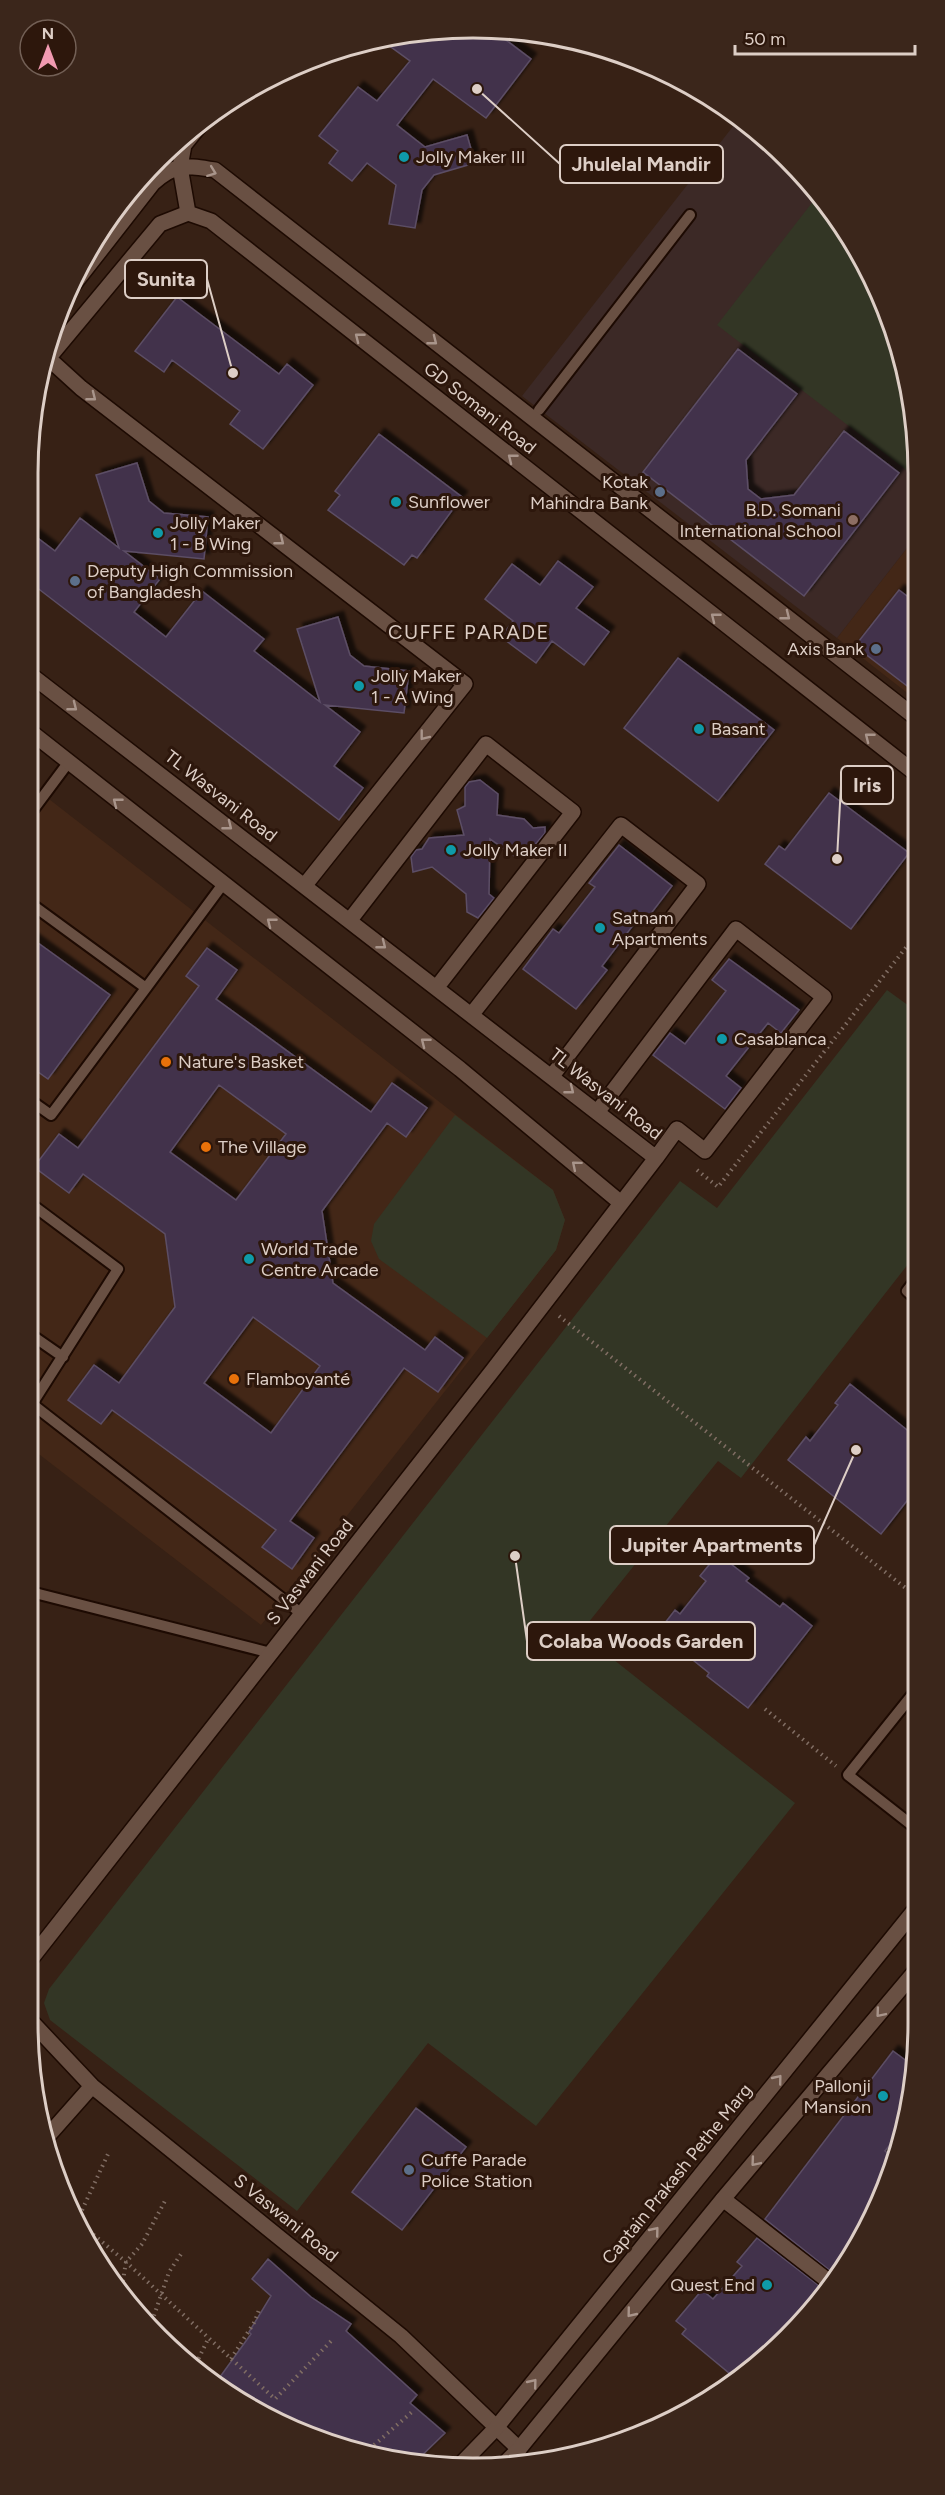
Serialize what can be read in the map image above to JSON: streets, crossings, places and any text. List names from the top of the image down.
{
  "streets": {
    "street": [
      "GD Somani Road",
      "TL Wasvani Road",
      "S Vaswani Road",
      "Captain Prakash Pethe Marg"
    ]
  },
  "crossings": [
    ["TL Wasvani Road", "S Vaswani Road"],
    ["S Vaswani Road", "Captain Prakash Pethe Marg"]
  ],
  "districts": ["CUFFE PARADE"],
  "places": [
    "Jhulelal Mandir",
    "Jolly Maker III",
    "Sunita",
    "Kotak Mahindra Bank",
    "Sunflower",
    "B.D. Somani International School",
    "Jolly Maker 1 - B Wing",
    "Deputy High Commission of Bangladesh",
    "Axis Bank",
    "Jolly Maker 1 - A Wing",
    "Basant",
    "Jolly Maker II",
    "Iris",
    "Satnam Apartments",
    "Casablanca",
    "Nature's Basket",
    "The Village",
    "World Trade Centre Arcade",
    "Flamboyanté",
    "Jupiter Apartments",
    "Colaba Woods Garden",
    "Pallonji Mansion",
    "Cuffe Parade Police Station",
    "Quest End"
  ],
  "scale_bar": "50 m",
  "north": "top"
}
